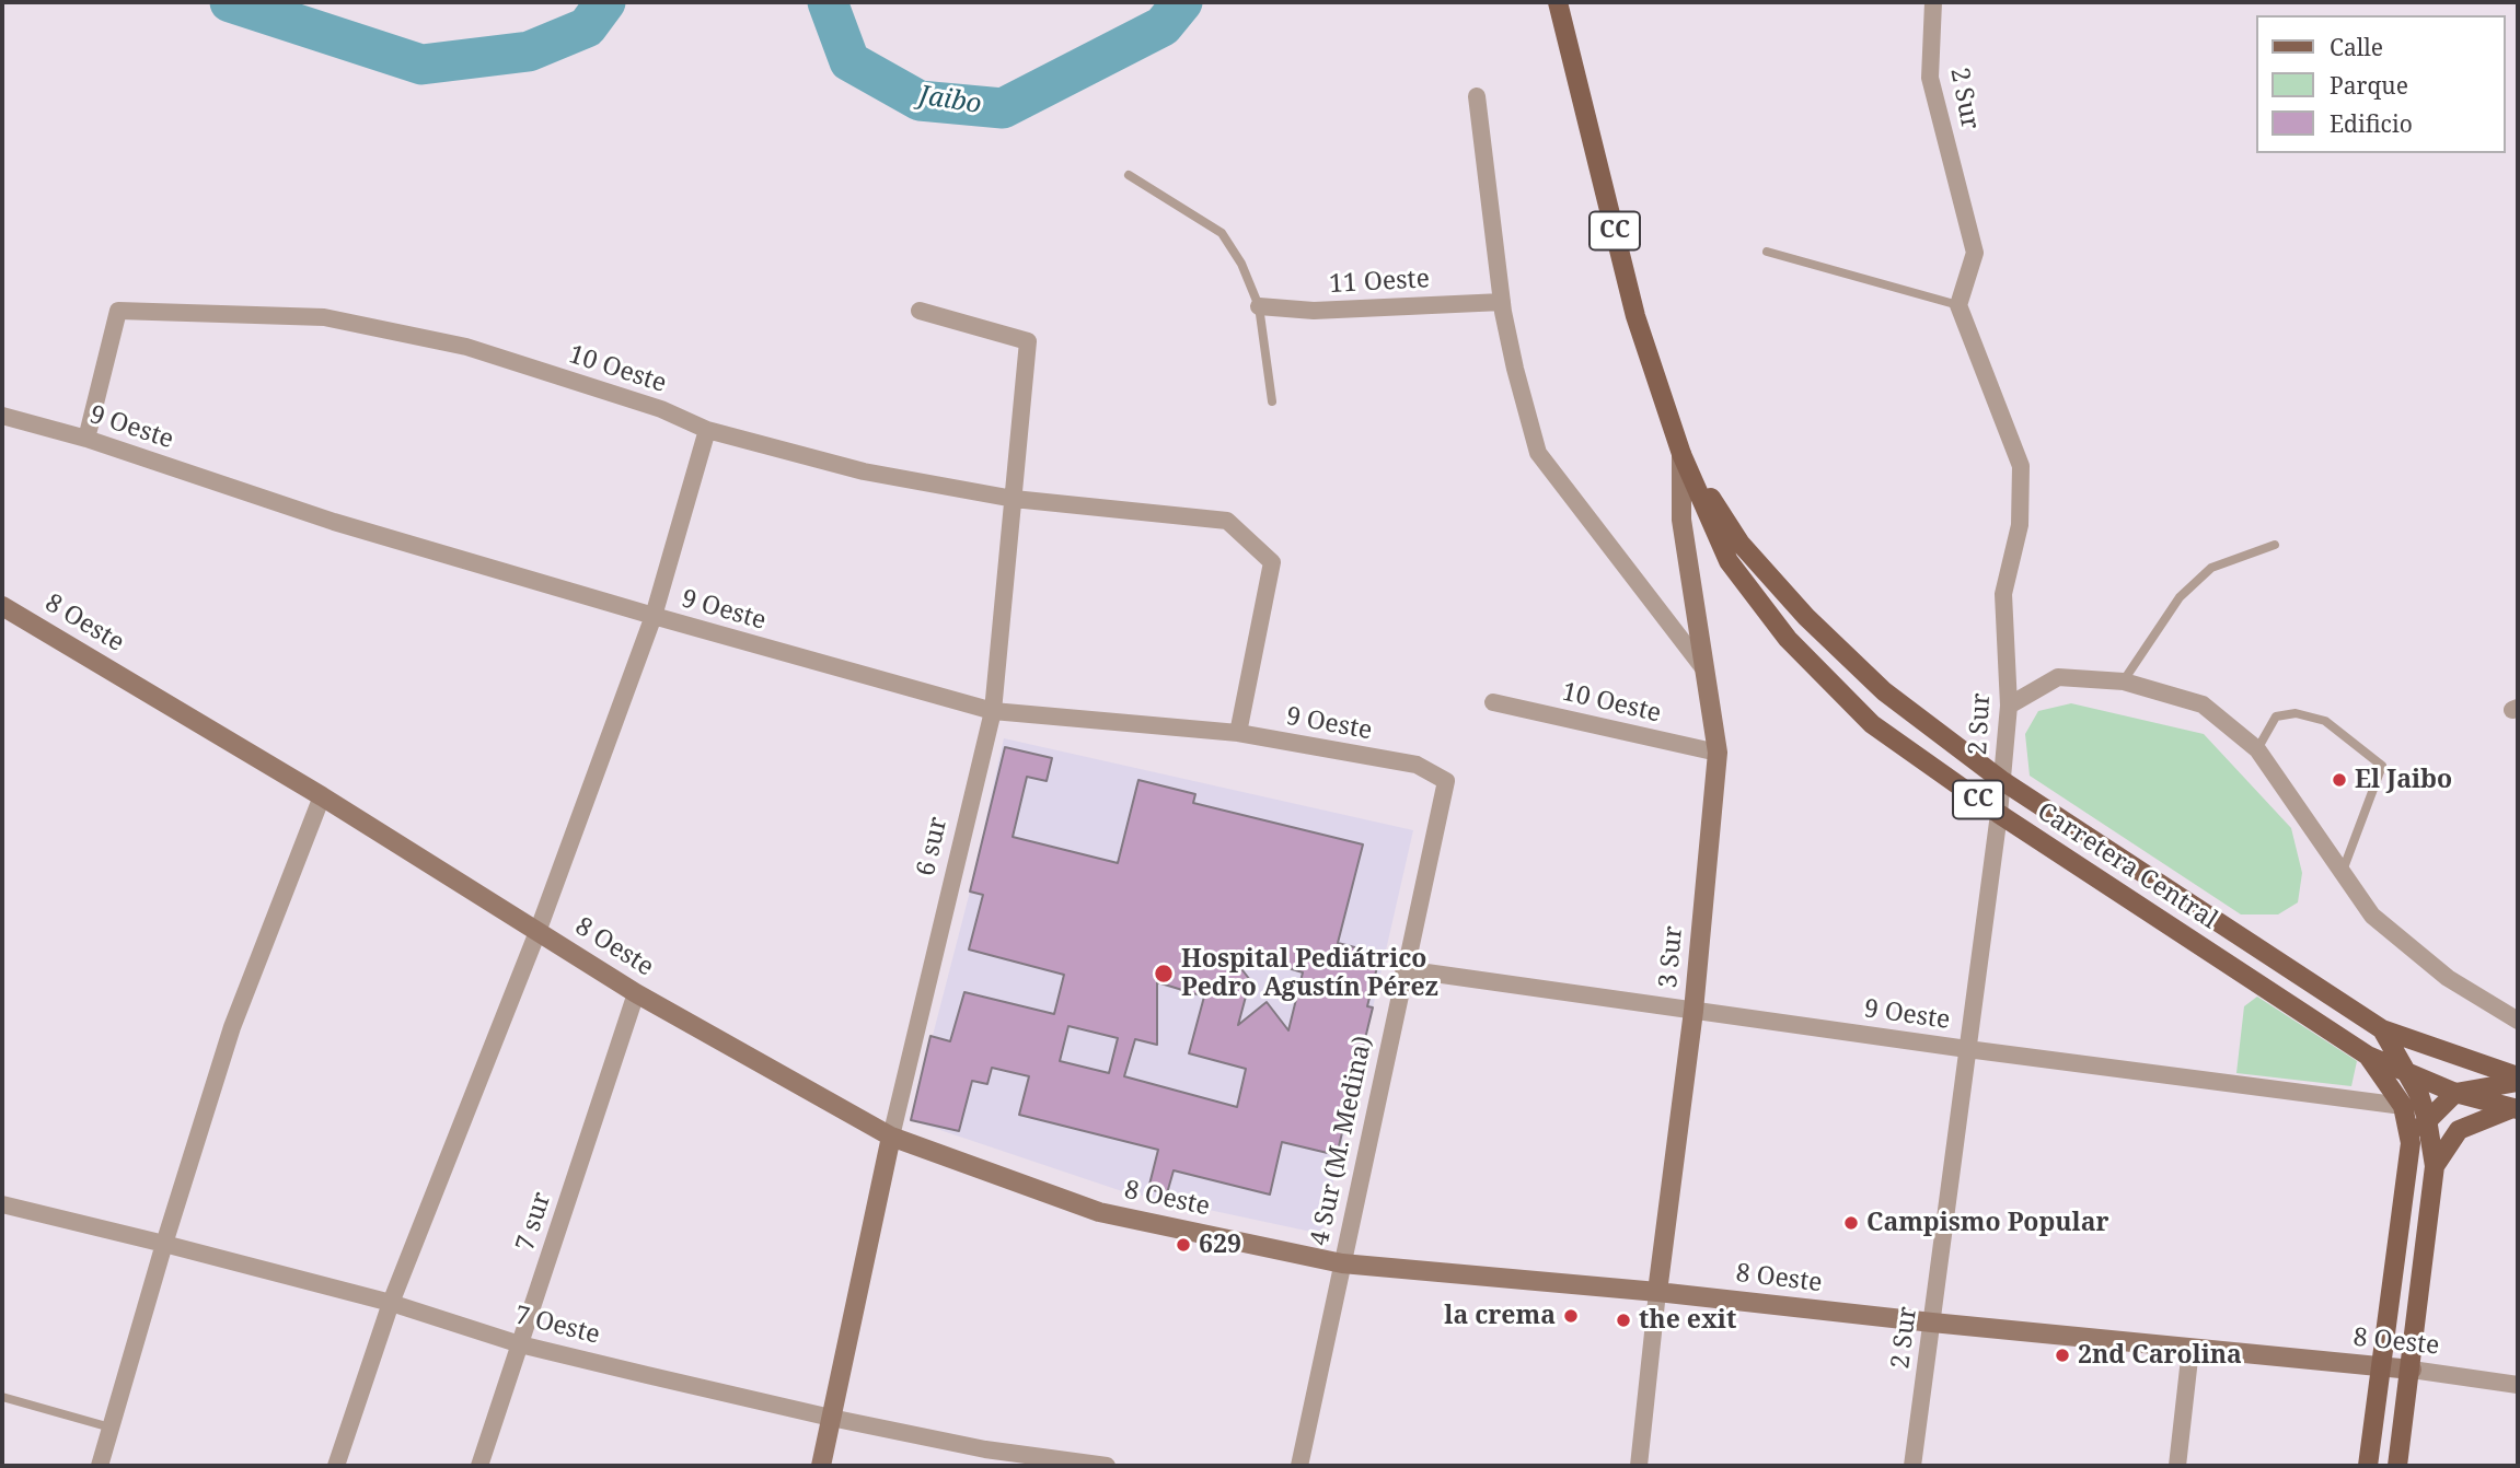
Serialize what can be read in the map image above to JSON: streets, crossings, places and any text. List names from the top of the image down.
{
  "streets": {
    "main road": [
      "CC",
      "8 Oeste",
      "6 sur",
      "Carretera Central",
      "3 Sur"
    ],
    "street": [
      "2 Sur",
      "11 Oeste",
      "10 Oeste",
      "9 Oeste",
      "4 Sur (M. Medina)",
      "7 sur",
      "7 Oeste"
    ]
  },
  "crossings": [
    ["2 Sur", "9 Oeste"],
    ["2 Sur", "8 Oeste"],
    ["2 Sur", "Carretera Central"],
    ["CC", "Carretera Central"],
    ["10 Oeste", "9 Oeste"],
    ["10 Oeste", "6 sur"],
    ["10 Oeste", "3 Sur"],
    ["9 Oeste", "6 sur"],
    ["9 Oeste", "3 Sur"],
    ["9 Oeste", "4 Sur (M. Medina)"],
    ["8 Oeste", "6 sur"],
    ["8 Oeste", "3 Sur"],
    ["8 Oeste", "4 Sur (M. Medina)"],
    ["8 Oeste", "7 sur"],
    ["6 sur", "7 Oeste"],
    ["Carretera Central", "3 Sur"],
    ["7 sur", "7 Oeste"]
  ],
  "water": ["Jaibo"],
  "places": [
    "El Jaibo",
    "Hospital Pediátrico Pedro Agustín Pérez",
    "Campismo Popular",
    "629",
    "la crema",
    "the exit",
    "2nd Carolina"
  ],
  "legend": ["Calle", "Parque", "Edificio"]
}
